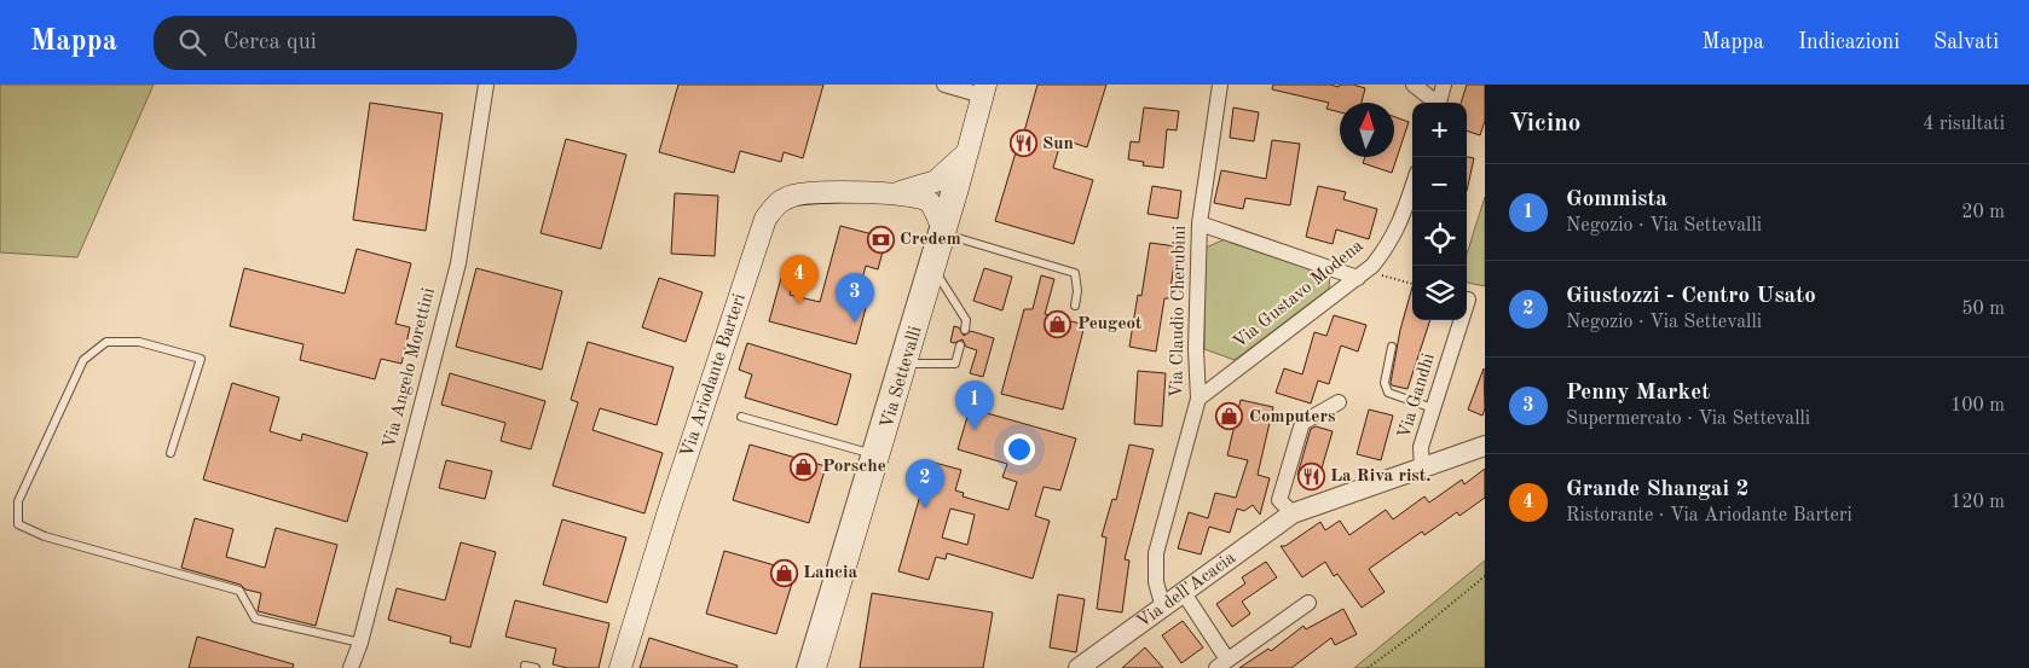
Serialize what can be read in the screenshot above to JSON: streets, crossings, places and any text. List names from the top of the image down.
{
  "streets": {
    "main road": ["Via Ariodante Barteri", "Via Settevalli"],
    "street": [
      "Via Gustavo Modena",
      "Via Claudio Cherubini",
      "Via Angelo Morettini",
      "Via Gandhi",
      "Via dell'Acacia"
    ]
  },
  "crossings": [
    ["Via Gustavo Modena", "Via Claudio Cherubini"],
    ["Via Claudio Cherubini", "Via dell'Acacia"],
    ["Via Gandhi", "Via dell'Acacia"]
  ],
  "places": {
    "restaurant": ["Sun", "La Riva rist."],
    "bank": ["Credem"],
    "shop": [
      "Peugeot",
      "Computers",
      "Porsche",
      "Lancia"
    ]
  },
  "north": "top",
  "page": {
    "header": "Mappa",
    "search": "Cerca qui",
    "nav": ["Mappa", "Indicazioni", "Salvati"],
    "heading": ["Vicino", "4 risultati"],
    "map_buttons": ["+", "−"],
    "list": [
      {
        "mark": "1",
        "name": "Gommista",
        "note": "Negozio · Via Settevalli",
        "value": "20 m"
      },
      {
        "mark": "2",
        "name": "Giustozzi - Centro Usato",
        "note": "Negozio · Via Settevalli",
        "value": "50 m"
      },
      {
        "mark": "3",
        "name": "Penny Market",
        "note": "Supermercato · Via Settevalli",
        "value": "100 m"
      },
      {
        "mark": "4",
        "name": "Grande Shangai 2",
        "note": "Ristorante · Via Ariodante Barteri",
        "value": "120 m"
      }
    ],
    "pins": [
      "4",
      "3",
      "1",
      "2"
    ]
  }
}
